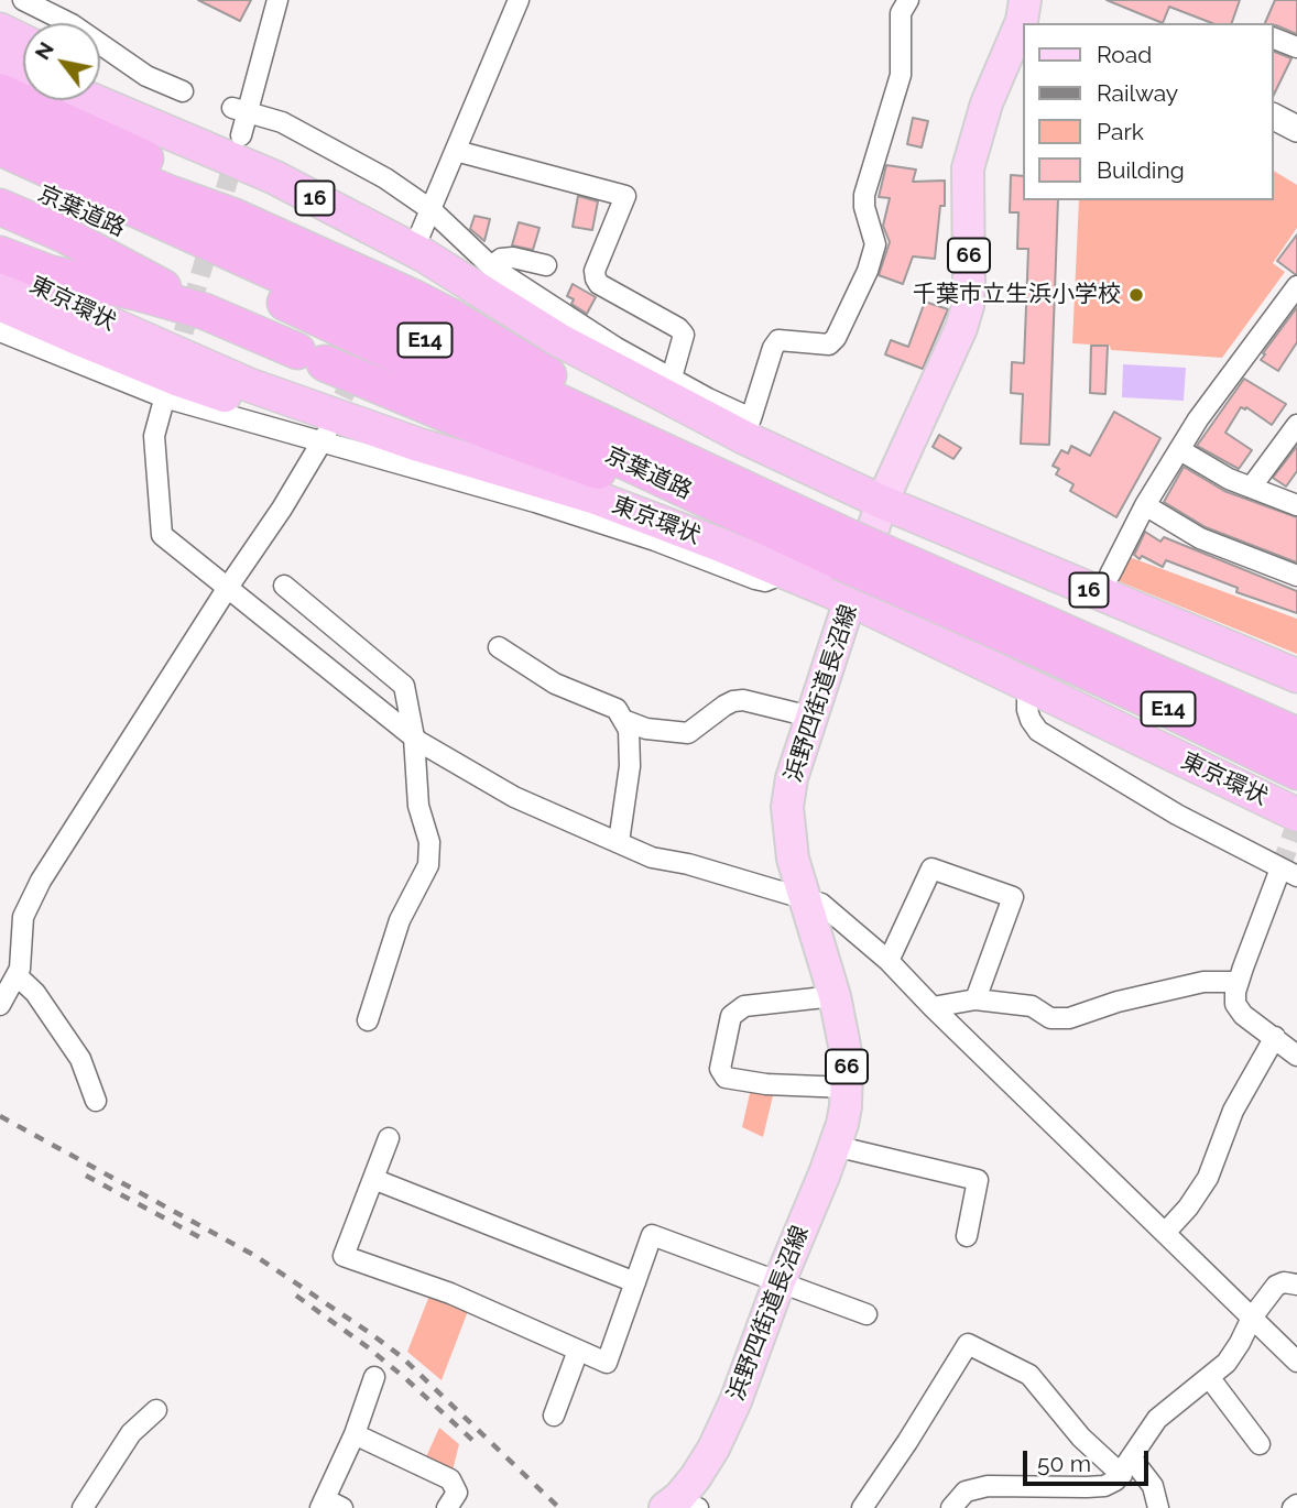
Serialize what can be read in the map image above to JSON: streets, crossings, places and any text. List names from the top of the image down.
{
  "streets": {
    "highway": [
      "16",
      "京葉道路",
      "東京環状",
      "E14"
    ],
    "main road": ["66", "浜野四街道長沼線"]
  },
  "crossings": [
    ["16", "浜野四街道長沼線"],
    ["東京環状", "浜野四街道長沼線"]
  ],
  "places": ["千葉市立生浜小学校"],
  "legend": [
    "Road",
    "Railway",
    "Park",
    "Building"
  ],
  "scale_bar": "50 m",
  "north": "top left"
}
